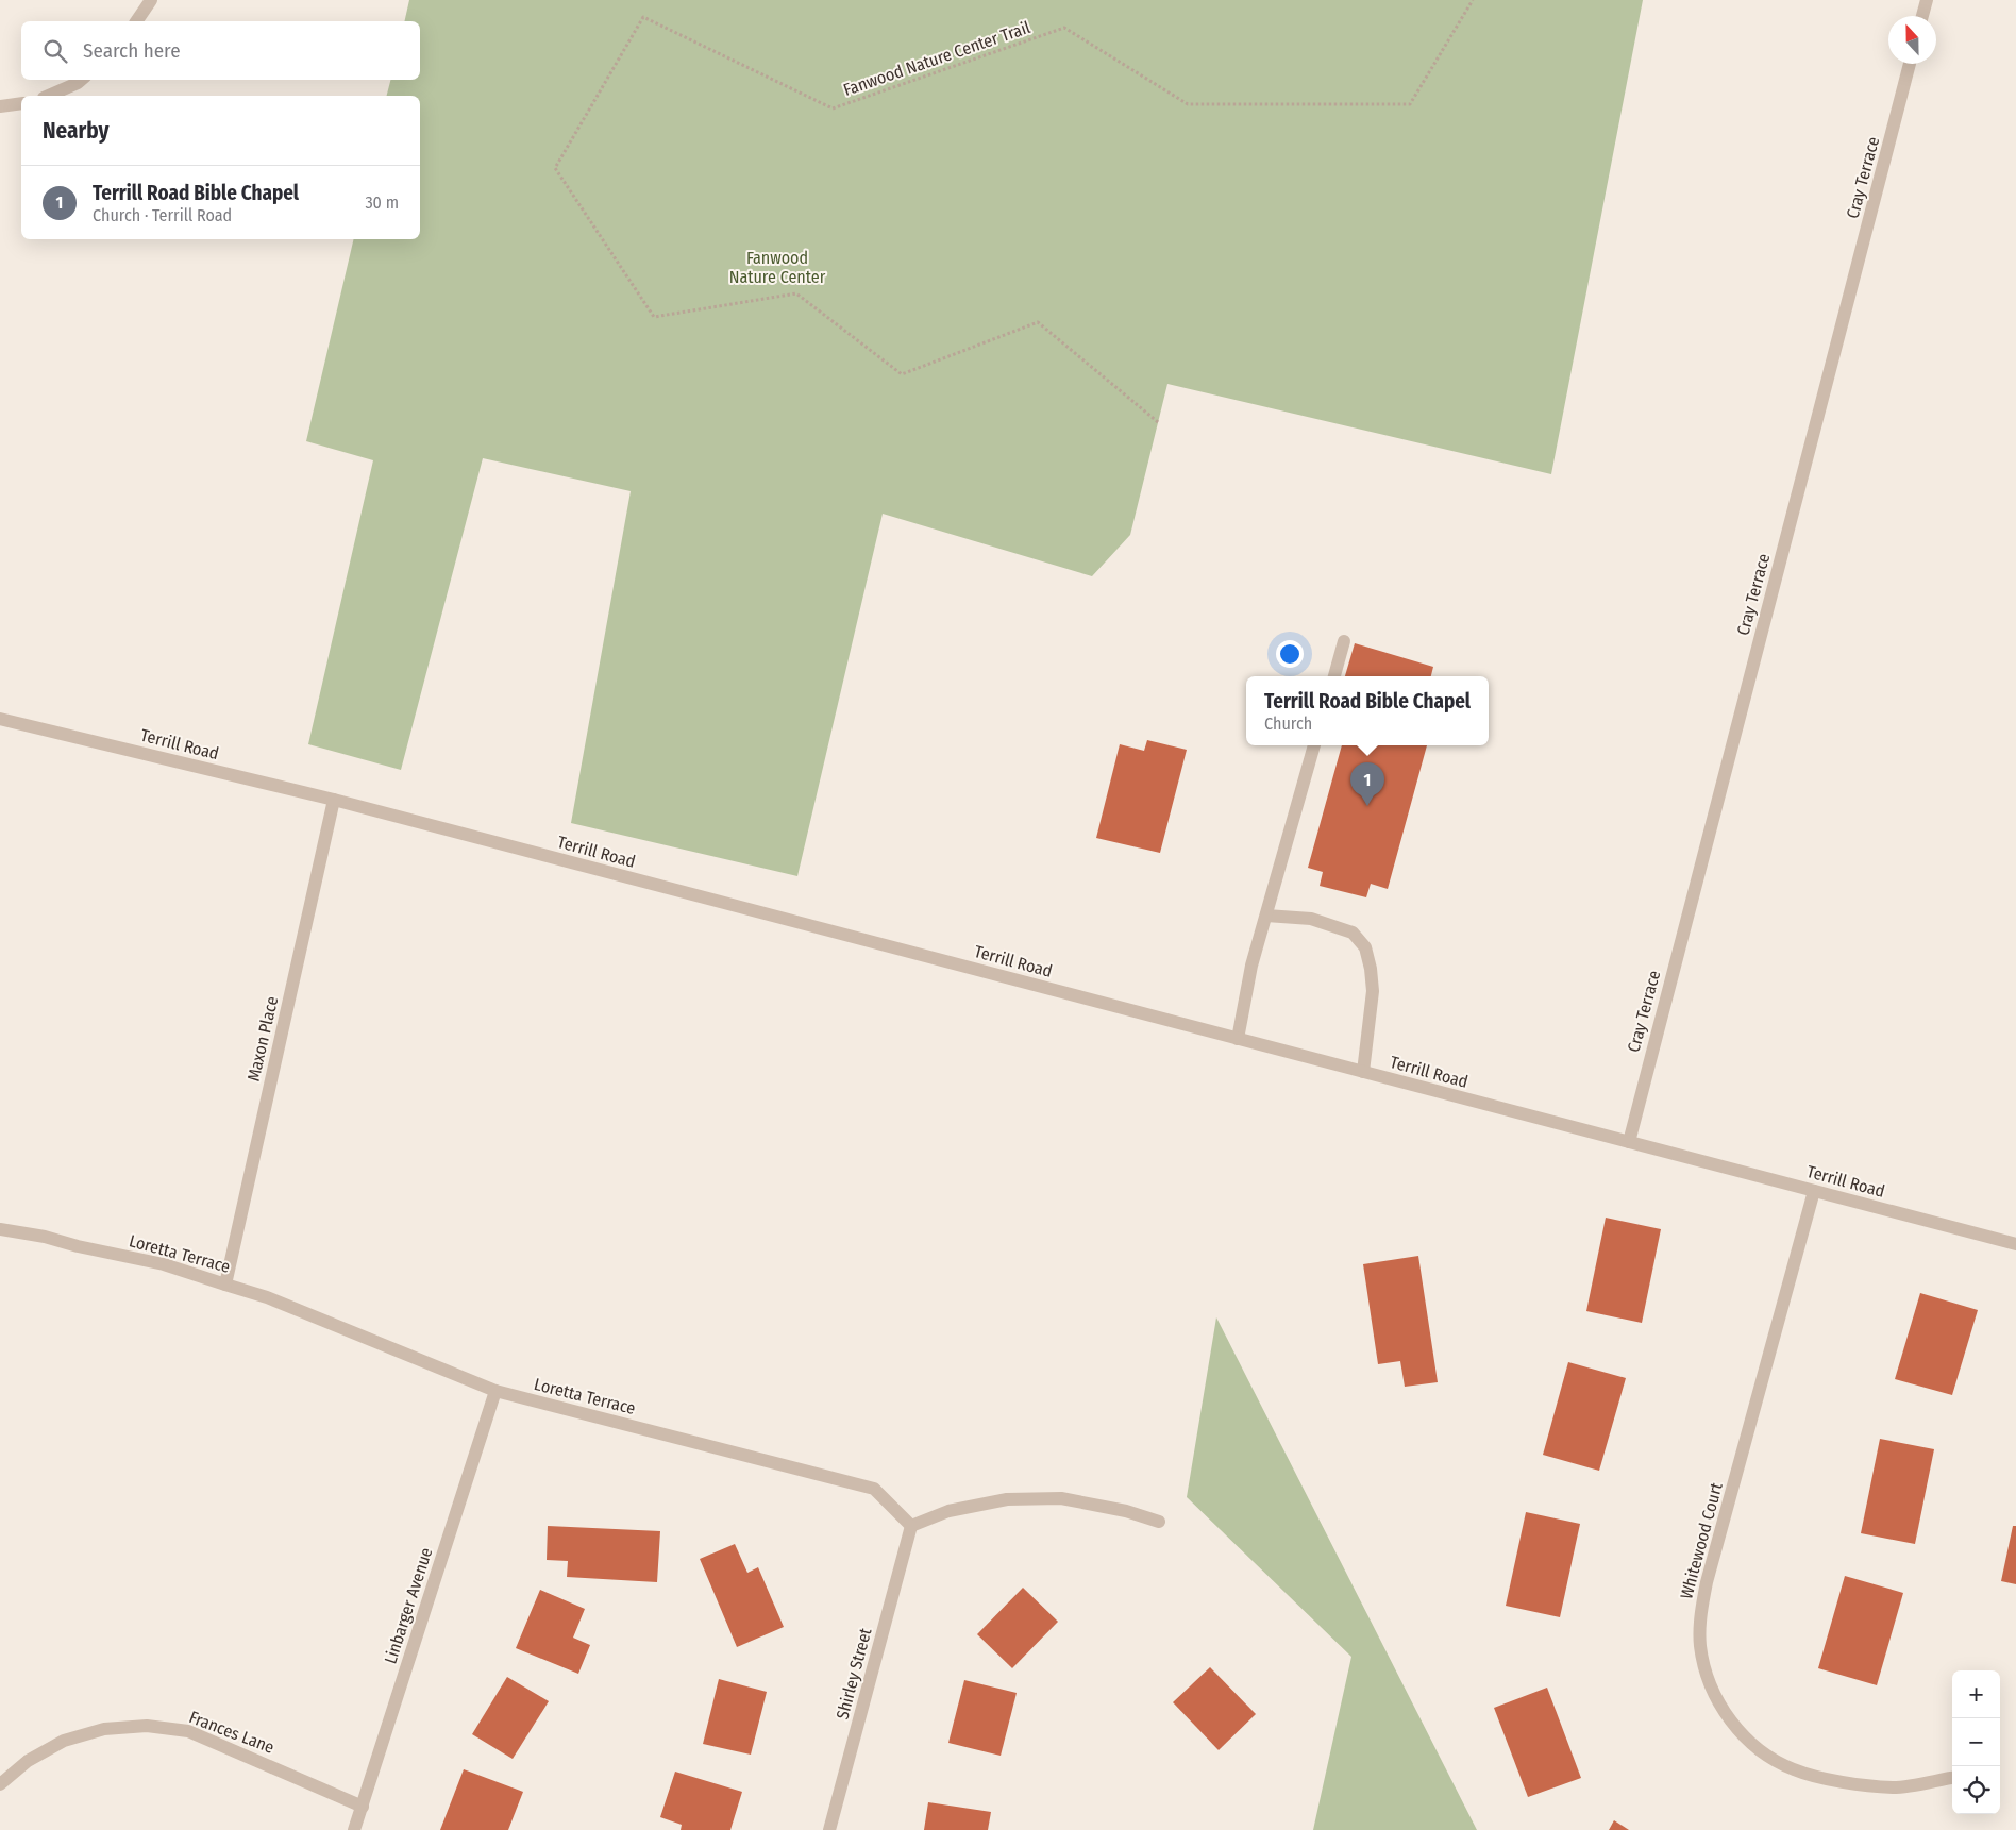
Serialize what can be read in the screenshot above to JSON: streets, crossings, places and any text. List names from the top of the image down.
{
  "streets": {
    "street": [
      "Cray Terrace",
      "Terrill Road",
      "Maxon Place",
      "Loretta Terrace",
      "Whitewood Court",
      "Linbarger Avenue",
      "Shirley Street",
      "Frances Lane"
    ],
    "path": ["Fanwood Nature Center Trail"]
  },
  "crossings": [
    ["Cray Terrace", "Terrill Road"],
    ["Terrill Road", "Maxon Place"],
    ["Terrill Road", "Whitewood Court"],
    ["Maxon Place", "Loretta Terrace"],
    ["Loretta Terrace", "Linbarger Avenue"],
    ["Loretta Terrace", "Shirley Street"],
    ["Linbarger Avenue", "Frances Lane"]
  ],
  "parks": ["Fanwood Nature Center"],
  "north": "top",
  "page": {
    "search": "Search here",
    "heading": "Nearby",
    "list": [
      {
        "mark": "1",
        "name": "Terrill Road Bible Chapel",
        "note": "Church · Terrill Road",
        "value": "30 m"
      }
    ],
    "popup": ["Terrill Road Bible Chapel", "Church"],
    "pins": "1",
    "map_buttons": ["+", "−"]
  }
}
